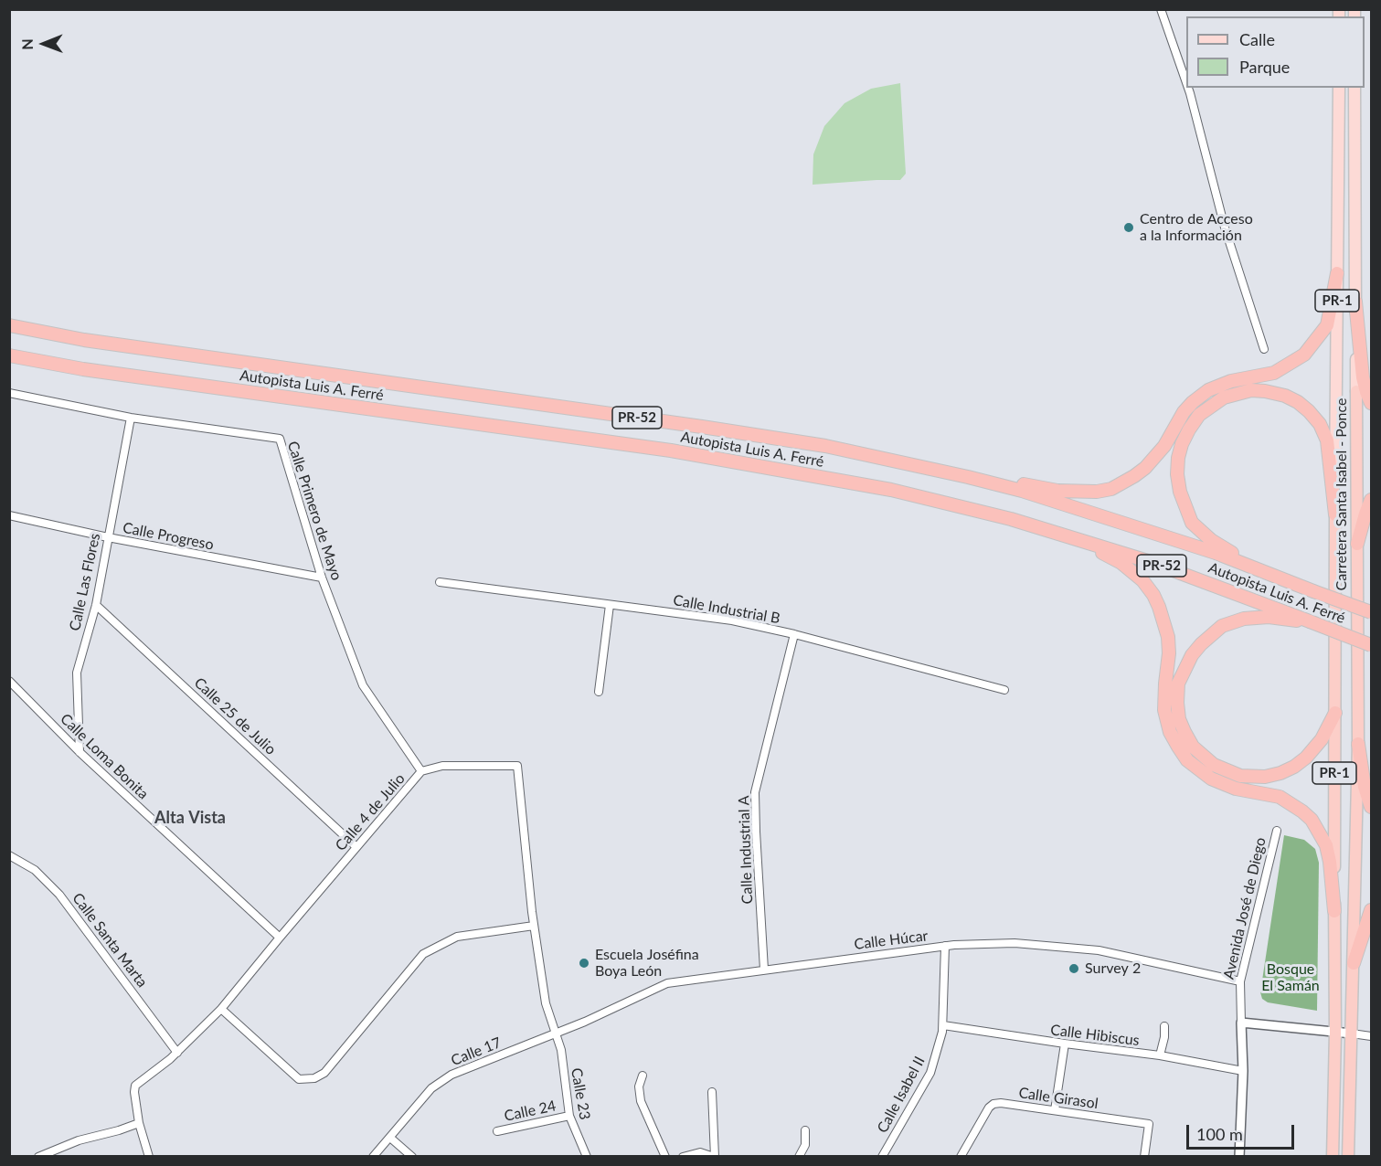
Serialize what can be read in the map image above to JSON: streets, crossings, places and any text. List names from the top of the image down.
{
  "streets": {
    "highway": [
      "PR-1",
      "Autopista Luis A. Ferré",
      "PR-52",
      "Carretera Santa Isabel - Ponce"
    ],
    "street": [
      "Calle Primero de Mayo",
      "Calle Progreso",
      "Calle Las Flores",
      "Calle Industrial B",
      "Calle 25 de Julio",
      "Calle Loma Bonita",
      "Calle 4 de Julio",
      "Calle Industrial A",
      "Avenida José de Diego",
      "Calle Santa Marta",
      "Calle Húcar",
      "Calle Hibiscus",
      "Calle 17",
      "Calle 23",
      "Calle Isabel II",
      "Calle Girasol",
      "Calle 24"
    ]
  },
  "crossings": [
    ["PR-1", "Carretera Santa Isabel - Ponce"],
    ["Calle Primero de Mayo", "Calle Progreso"],
    ["Calle Primero de Mayo", "Calle Las Flores"],
    ["Calle Primero de Mayo", "Calle 4 de Julio"],
    ["Calle Progreso", "Calle Las Flores"],
    ["Calle Las Flores", "Calle 25 de Julio"],
    ["Calle Las Flores", "Calle Loma Bonita"],
    ["Calle Industrial B", "Calle Industrial A"],
    ["Calle 25 de Julio", "Calle 4 de Julio"],
    ["Calle Loma Bonita", "Calle 4 de Julio"],
    ["Calle 4 de Julio", "Calle Santa Marta"],
    ["Calle 4 de Julio", "Calle Húcar"],
    ["Calle 4 de Julio", "Calle 17"],
    ["Calle 4 de Julio", "Calle 23"],
    ["Calle Industrial A", "Calle Húcar"],
    ["Avenida José de Diego", "Calle Húcar"],
    ["Avenida José de Diego", "Calle Hibiscus"],
    ["Calle Húcar", "Calle 17"],
    ["Calle Húcar", "Calle 23"],
    ["Calle Húcar", "Calle Isabel II"],
    ["Calle Hibiscus", "Calle Isabel II"],
    ["Calle 17", "Calle 23"],
    ["Calle 23", "Calle 24"]
  ],
  "districts": ["Alta Vista"],
  "parks": ["Bosque El Samán"],
  "places": ["Centro de Acceso a la Información", "Escuela Joséfina Boya León", "Survey 2"],
  "legend": ["Calle", "Parque"],
  "scale_bar": "100 m",
  "north": "left"
}
